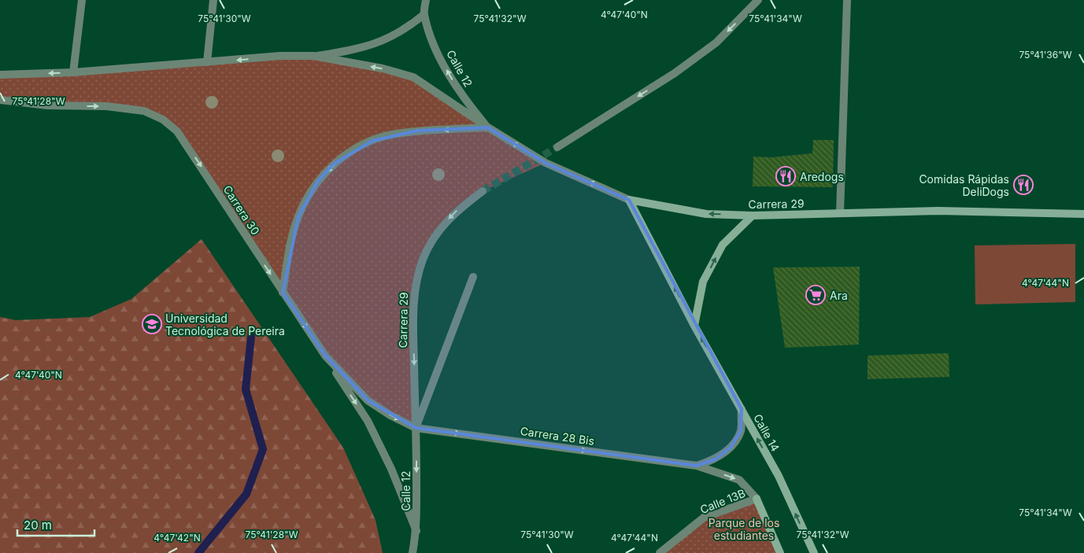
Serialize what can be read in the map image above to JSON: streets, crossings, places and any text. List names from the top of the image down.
{
  "streets": {
    "main road": ["Carrera 29", "Calle 14"],
    "street": [
      "Calle 12",
      "Carrera 30",
      "Carrera 28 Bis",
      "Calle 13B"
    ]
  },
  "crossings": [
    ["Calle 12", "Carrera 29"],
    ["Calle 12", "Carrera 30"],
    ["Calle 12", "Carrera 28 Bis"],
    ["Carrera 29", "Carrera 30"],
    ["Carrera 29", "Calle 14"],
    ["Carrera 29", "Carrera 28 Bis"],
    ["Carrera 30", "Carrera 28 Bis"],
    ["Calle 14", "Carrera 28 Bis"],
    ["Carrera 28 Bis", "Calle 13B"]
  ],
  "one_way": ["Carrera 30", "Calle 14", "Carrera 28 Bis"],
  "parks": ["Parque de los estudiantes"],
  "places": {
    "restaurant": ["Aredogs", "Comidas Rápidas DeliDogs"],
    "supermarket": ["Ara"],
    "school or university": ["Universidad Tecnológica de Pereira"]
  },
  "scale_bar": "20 m",
  "coordinates": [
    "4°47'40\"N",
    "75°41'32\"W",
    "75°41'30\"W",
    "75°41'34\"W",
    "75°41'36\"W",
    "75°41'28\"W",
    "4°47'44\"N",
    "4°47'42\"N"
  ]
}
